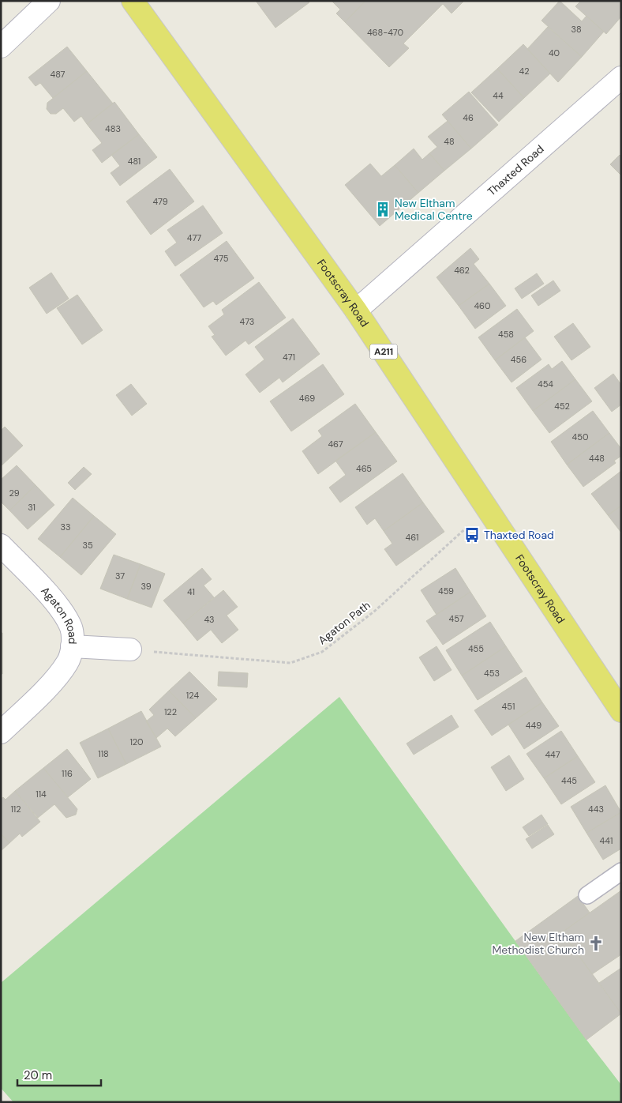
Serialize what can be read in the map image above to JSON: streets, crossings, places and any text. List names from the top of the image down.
{
  "streets": {
    "main road": ["Footscray Road", "A211"],
    "street": ["Thaxted Road", "Agaton Road"],
    "path": ["Agaton Path"]
  },
  "crossings": [
    ["Thaxted Road", "Footscray Road"],
    ["Footscray Road", "Agaton Path"],
    ["Agaton Road", "Agaton Path"]
  ],
  "places": {
    "building": ["New Eltham Medical Centre"],
    "bus stop": ["Thaxted Road"],
    "church": ["New Eltham Methodist Church"]
  },
  "house_numbers": [
    "38",
    "468-470",
    "40",
    "42",
    "487",
    "44",
    "46",
    "483",
    "48",
    "481",
    "479",
    "477",
    "475",
    "462",
    "460",
    "473",
    "458",
    "471",
    "456",
    "454",
    "469",
    "452",
    "450",
    "467",
    "448",
    "465",
    "29",
    "31",
    "33",
    "461",
    "35",
    "37",
    "39",
    "459",
    "41",
    "457",
    "43",
    "455",
    "453",
    "124",
    "451",
    "122",
    "449",
    "120",
    "118",
    "447",
    "116",
    "445",
    "114",
    "112",
    "443",
    "441"
  ],
  "scale_bar": "20 m"
}
